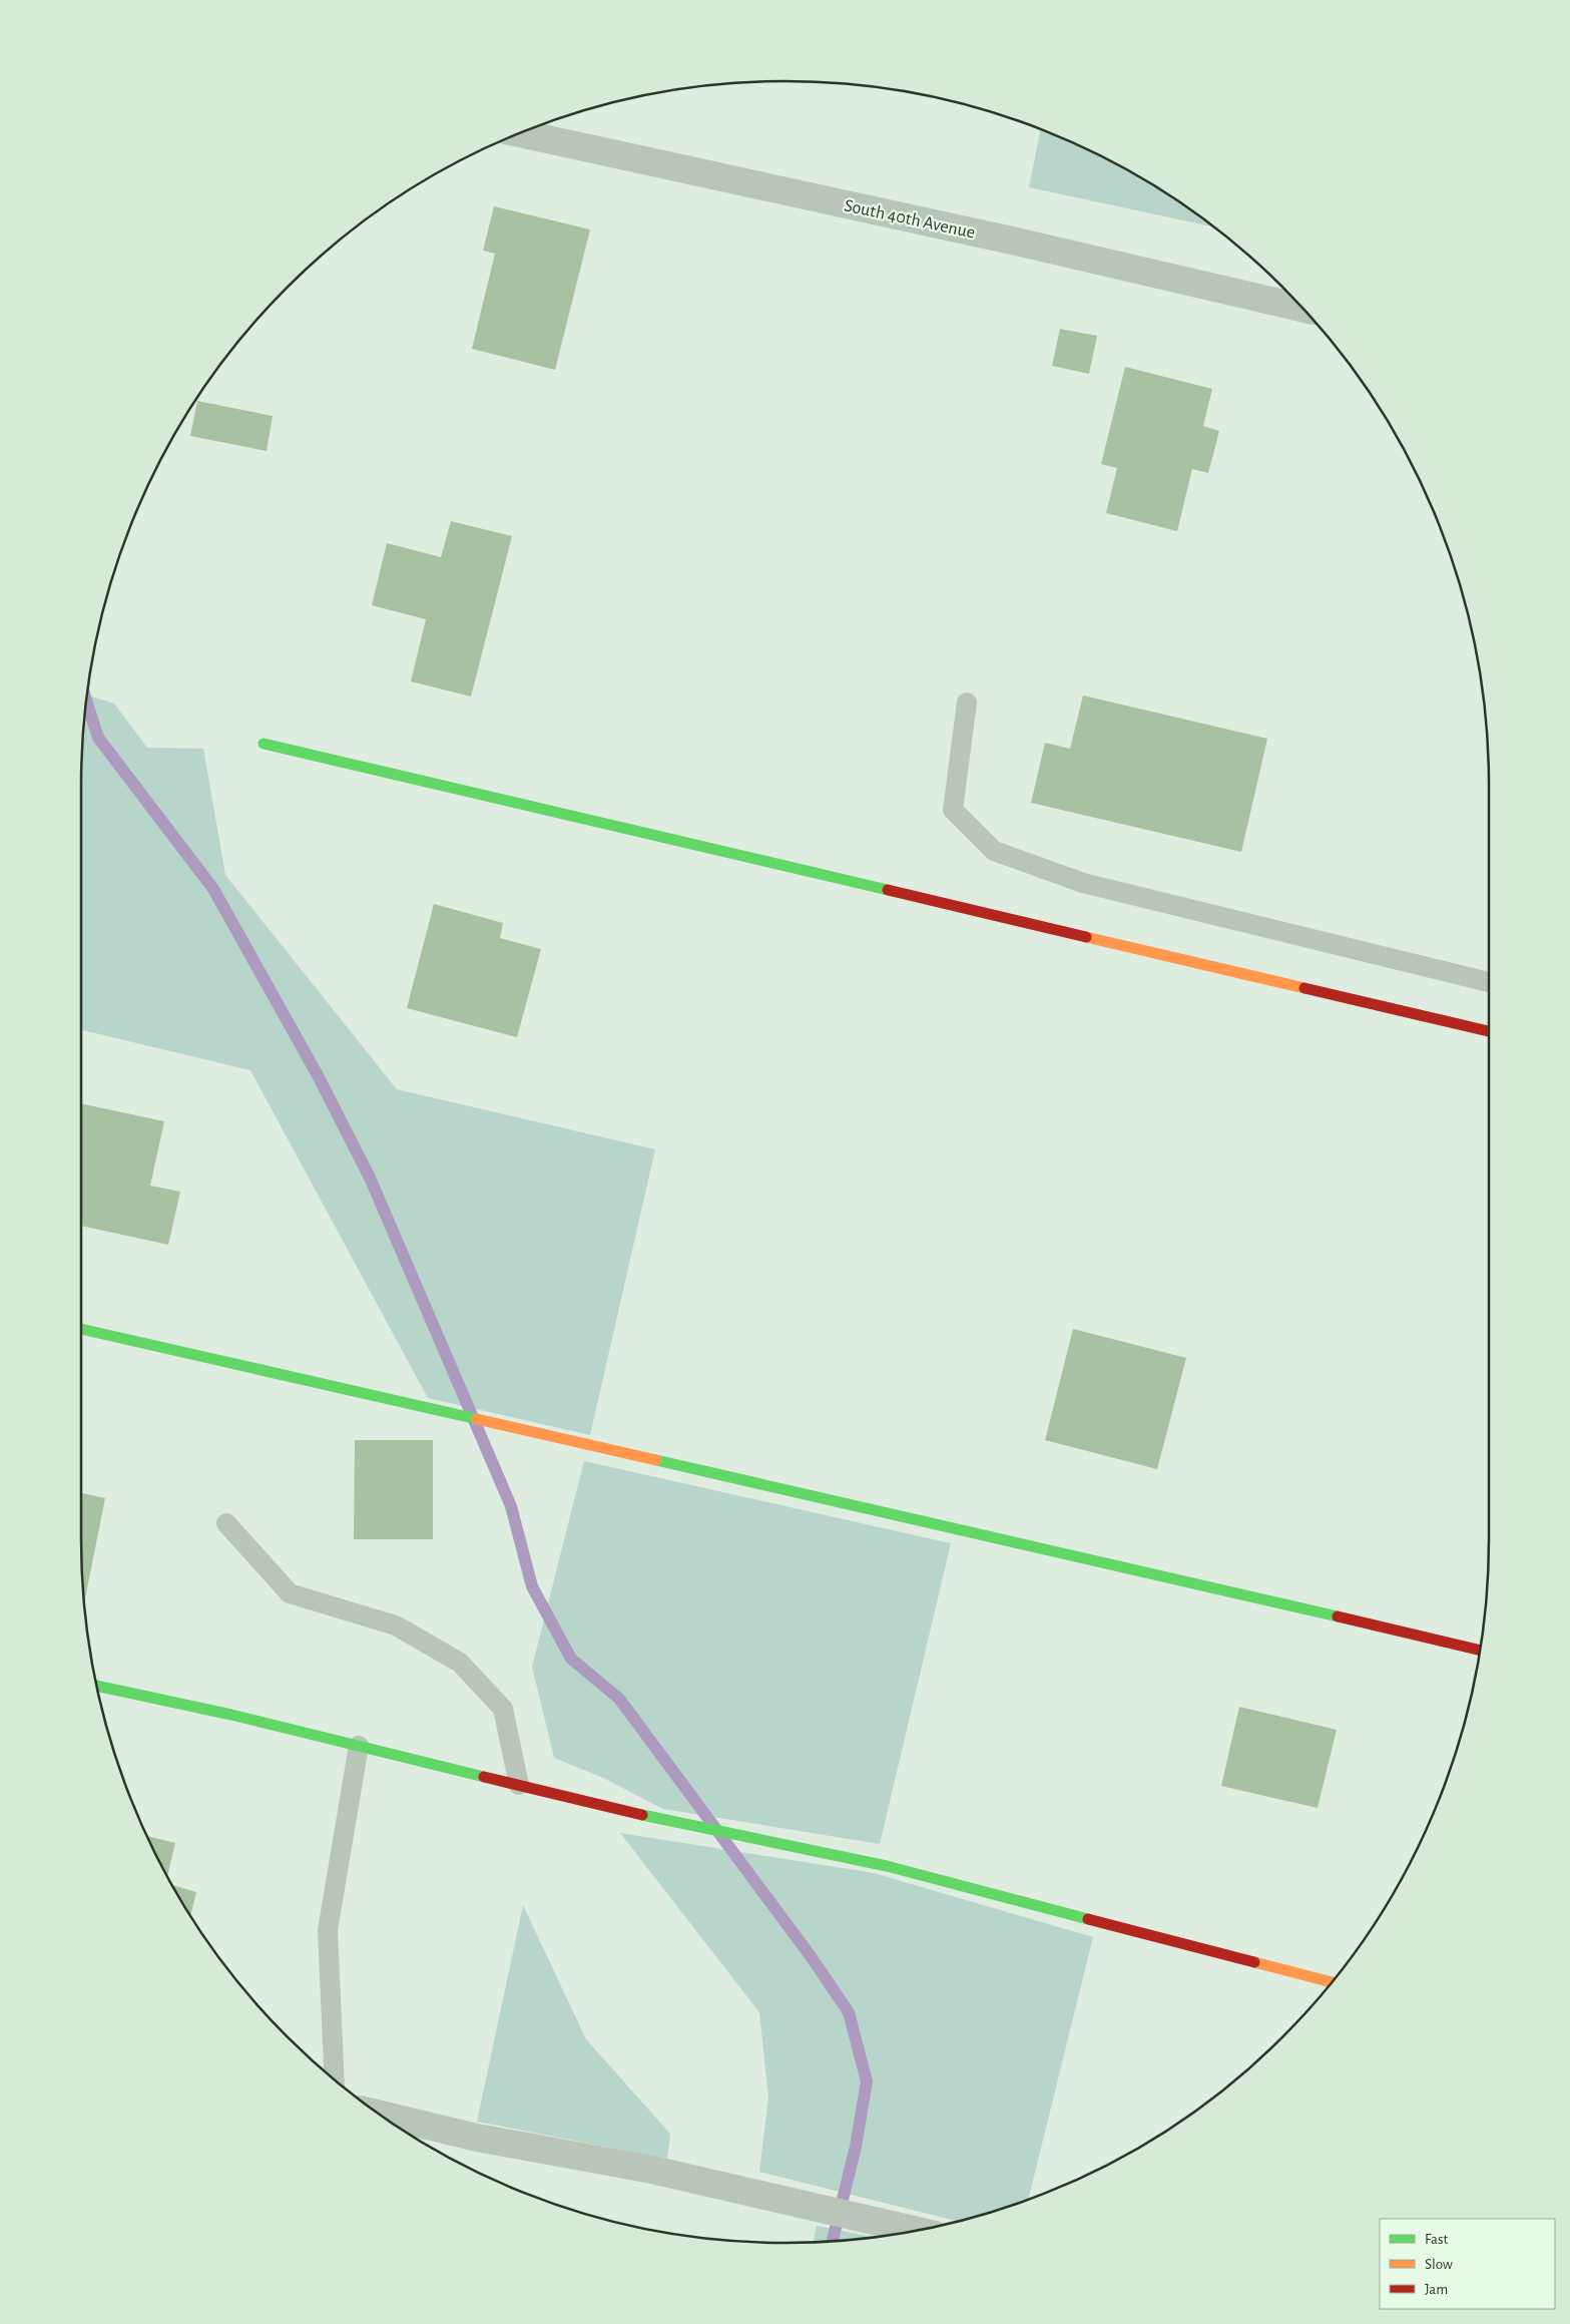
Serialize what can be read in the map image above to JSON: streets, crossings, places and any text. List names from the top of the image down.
{
  "streets": {
    "street": ["South 40th Avenue"]
  },
  "legend": ["Fast", "Slow", "Jam"]
}
